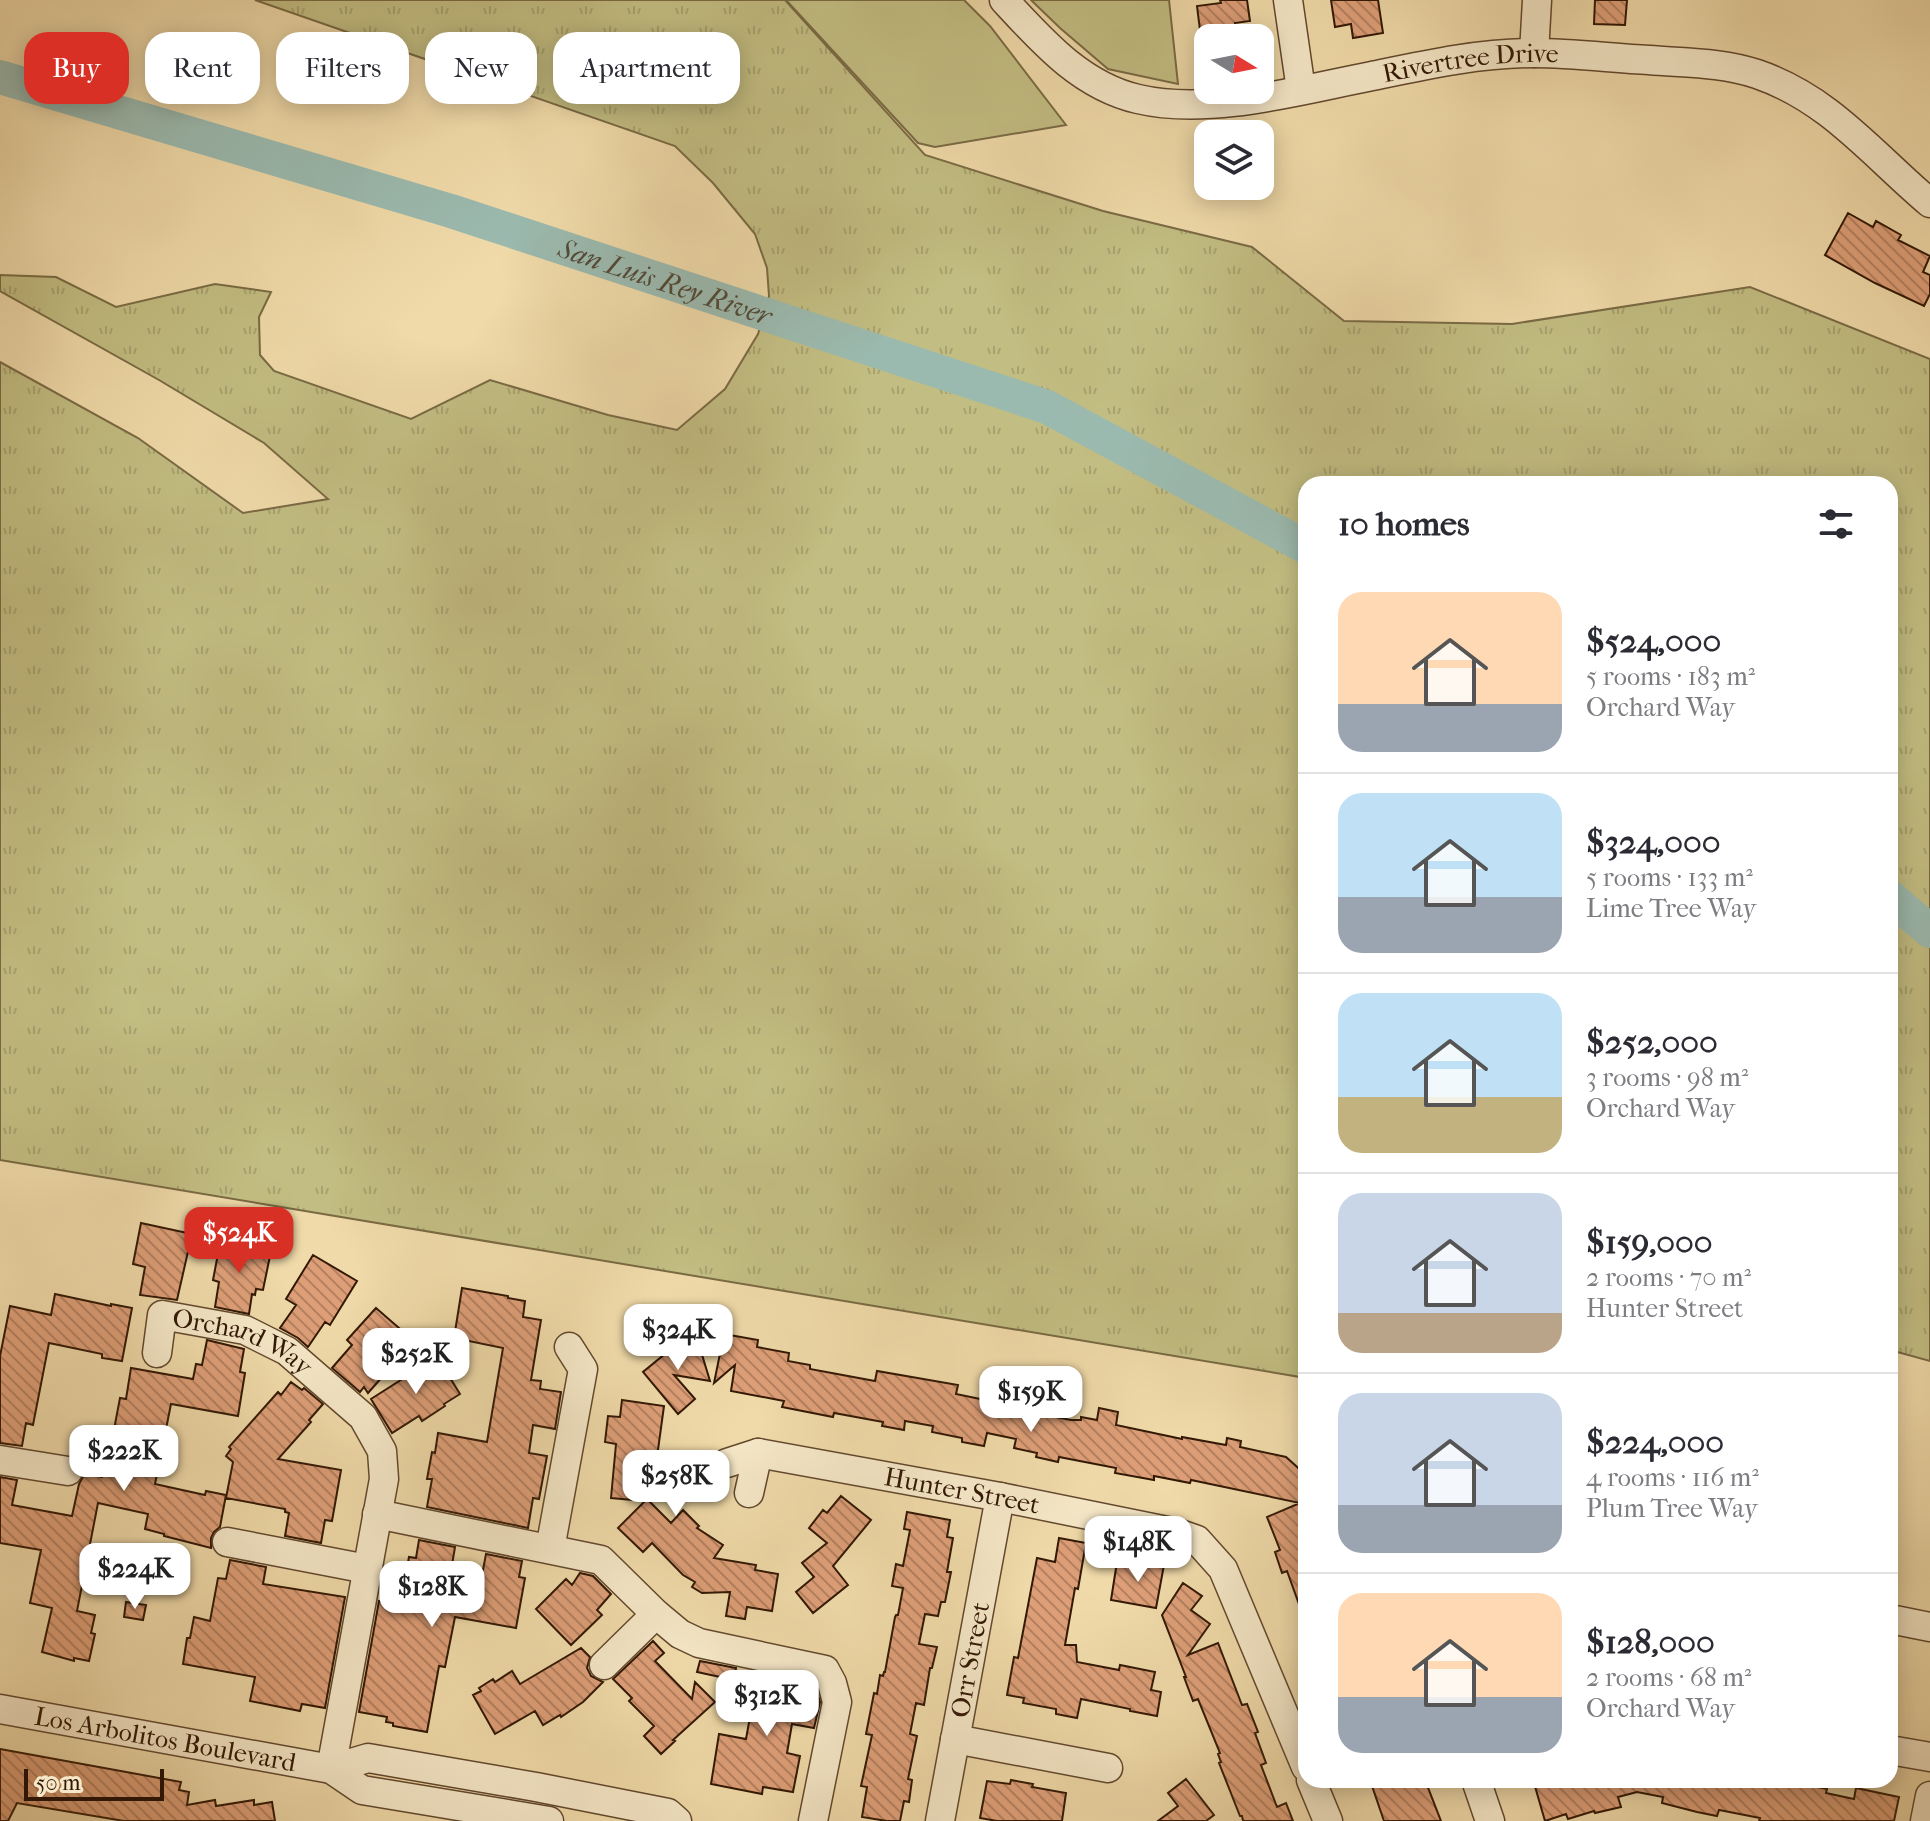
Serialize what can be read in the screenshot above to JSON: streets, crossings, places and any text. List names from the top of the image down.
{
  "streets": {
    "street": [
      "Rivertree Drive",
      "Orchard Way",
      "Hunter Street",
      "Orr Street",
      "Los Arbolitos Boulevard"
    ]
  },
  "crossings": [
    ["Orchard Way", "Los Arbolitos Boulevard"],
    ["Hunter Street", "Orr Street"]
  ],
  "water": ["San Luis Rey River"],
  "scale_bar": "50 m",
  "north": "right",
  "page": {
    "chip": [
      "Buy",
      "Rent",
      "Filters",
      "New",
      "Apartment"
    ],
    "heading": "10 homes",
    "list": [
      {
        "name": "$524,000",
        "note": "5 rooms · 183 m² · Orchard Way"
      },
      {
        "name": "$324,000",
        "note": "5 rooms · 133 m² · Lime Tree Way"
      },
      {
        "name": "$252,000",
        "note": "3 rooms · 98 m² · Orchard Way"
      },
      {
        "name": "$159,000",
        "note": "2 rooms · 70 m² · Hunter Street"
      },
      {
        "name": "$224,000",
        "note": "4 rooms · 116 m² · Plum Tree Way"
      },
      {
        "name": "$128,000",
        "note": "2 rooms · 68 m² · Orchard Way"
      }
    ],
    "price": [
      "$524K",
      "$324K",
      "$252K",
      "$159K",
      "$222K",
      "$258K",
      "$148K",
      "$224K",
      "$128K",
      "$312K"
    ],
    "scale": "50 m"
  }
}
